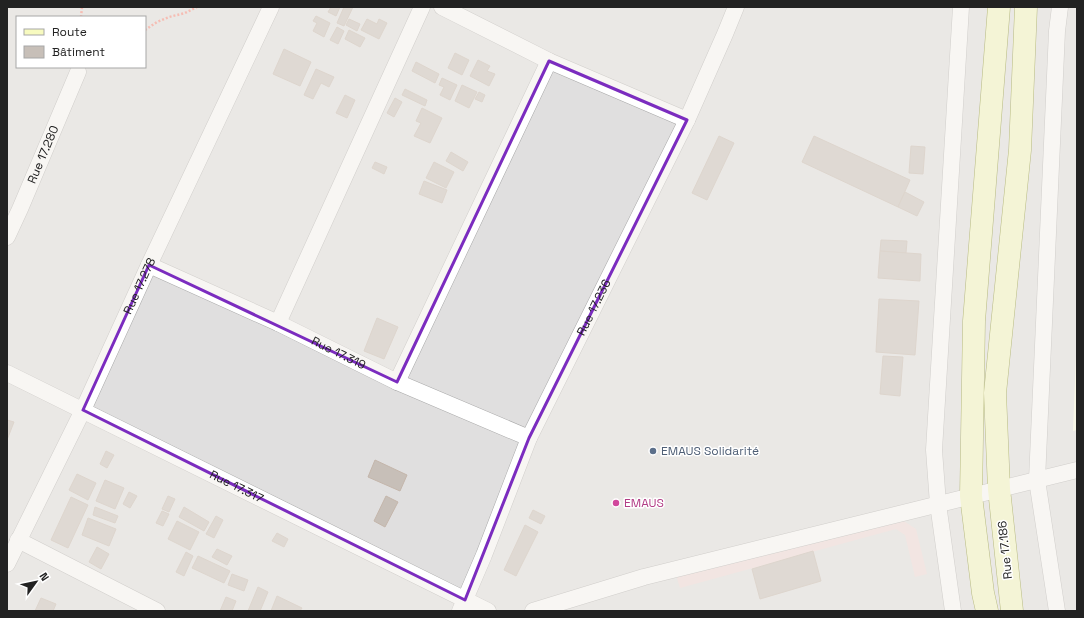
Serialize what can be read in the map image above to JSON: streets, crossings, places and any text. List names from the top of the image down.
{
  "streets": {
    "main road": ["Rue 17.186"],
    "street": [
      "Rue 17.280",
      "Rue 17.278",
      "Rue 17.236",
      "Rue 17.319",
      "Rue 17.317"
    ]
  },
  "crossings": [
    ["Rue 17.278", "Rue 17.319"],
    ["Rue 17.278", "Rue 17.317"],
    ["Rue 17.236", "Rue 17.319"],
    ["Rue 17.236", "Rue 17.317"]
  ],
  "places": ["EMAUS Solidarité", "EMAUS"],
  "legend": ["Route", "Bâtiment"],
  "north": "top right"
}
